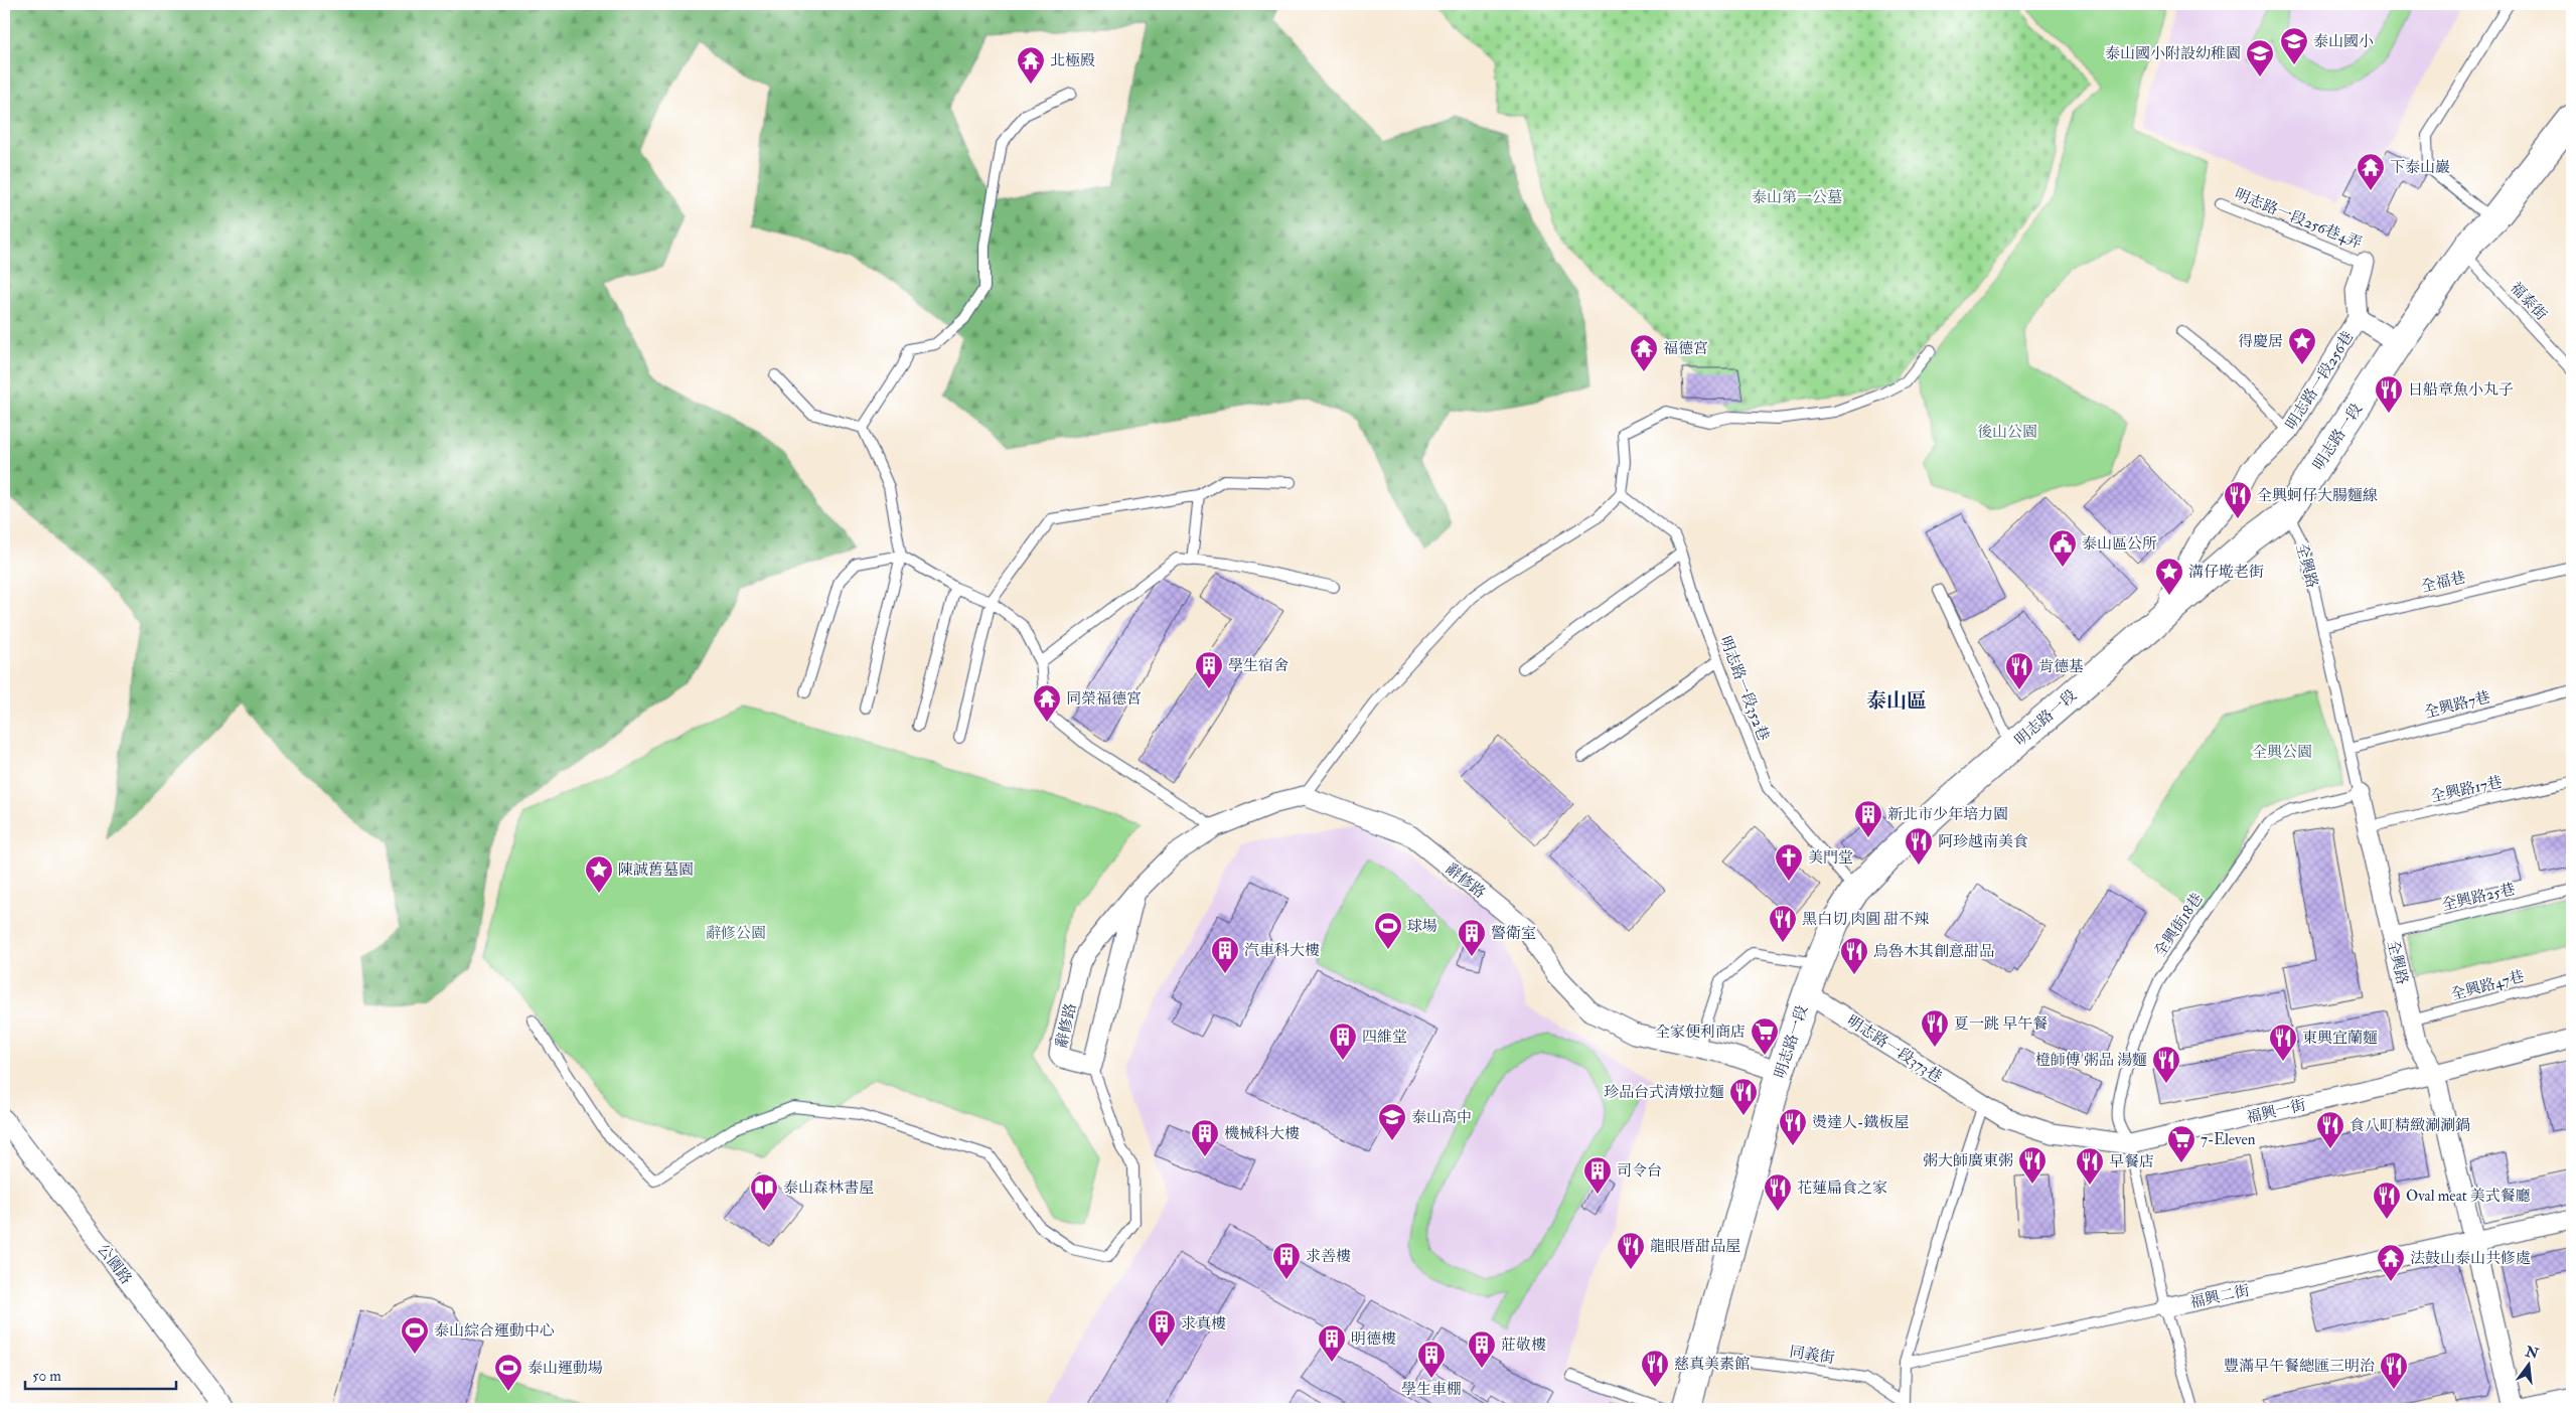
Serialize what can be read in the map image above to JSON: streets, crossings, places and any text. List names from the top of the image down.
{
  "streets": {
    "main road": ["明志路一段"],
    "street": [
      "明志路一段256巷",
      "全興路",
      "辭修路",
      "明志路一段373巷",
      "福興一街",
      "公園路",
      "福興二街"
    ],
    "lane": [
      "明志路一段256巷4弄",
      "福泰街",
      "全福巷",
      "明志路一段352巷",
      "全興路7巷",
      "全興路17巷",
      "全興路25巷",
      "全興街18巷",
      "全興路47巷",
      "同義街"
    ]
  },
  "crossings": [
    ["明志路一段256巷4弄", "明志路一段256巷"],
    ["福泰街", "明志路一段"],
    ["明志路一段256巷", "明志路一段"],
    ["明志路一段", "全興路"],
    ["明志路一段", "明志路一段352巷"],
    ["明志路一段", "辭修路"],
    ["明志路一段", "明志路一段373巷"],
    ["明志路一段", "同義街"],
    ["全興路", "全福巷"],
    ["全興路", "全興路7巷"],
    ["全興路", "全興路17巷"],
    ["全興路", "全興路25巷"],
    ["全興路", "全興街18巷"],
    ["全興路", "全興路47巷"],
    ["全興路", "福興一街"],
    ["全興路", "福興二街"],
    ["全興街18巷", "福興一街"],
    ["全興街18巷", "福興二街"],
    ["明志路一段373巷", "福興一街"]
  ],
  "districts": ["泰山區"],
  "parks": [
    "泰山第一公墓",
    "後山公園",
    "全興公園",
    "辭修公園"
  ],
  "places": {
    "school or university": ["泰山國小", "泰山國小附設幼稚園", "泰山高中"],
    "temple": [
      "北極殿",
      "下泰山巖",
      "福德宮",
      "同榮福德宮",
      "法鼓山泰山共修處"
    ],
    "place": ["得慶居", "溝仔墘老街", "陳誠舊墓園"],
    "restaurant": [
      "日船章魚小丸子",
      "全興蚵仔大腸麵線",
      "肯德基",
      "阿珍越南美食",
      "黑白切 肉圓 甜不辣",
      "烏魯木其創意甜品",
      "夏一跳 早午餐",
      "東興宜蘭麵",
      "橙師傅 粥品 湯麵",
      "珍品台式清燉拉麵",
      "燙達人-鐵板屋",
      "食八町精緻涮涮鍋",
      "粥大師廣東粥",
      "早餐店",
      "花蓮扁食之家",
      "Oval meat 美式餐廳",
      "龍眼厝甜品屋",
      "慈真美素館",
      "豐滿早午餐總匯三明治"
    ],
    "public building": ["泰山區公所"],
    "building": [
      "學生宿舍",
      "新北市少年培力園",
      "警衛室",
      "汽車科大樓",
      "四維堂",
      "機械科大樓",
      "司令台",
      "求善樓",
      "求真樓",
      "明德樓",
      "莊敬樓",
      "學生車棚"
    ],
    "church": ["美門堂"],
    "sports": ["球場", "泰山綜合運動中心", "泰山運動場"],
    "supermarket": ["全家便利商店", "7-Eleven"],
    "library": ["泰山森林書屋"]
  },
  "scale_bar": "50 m",
  "north": "top"
}
